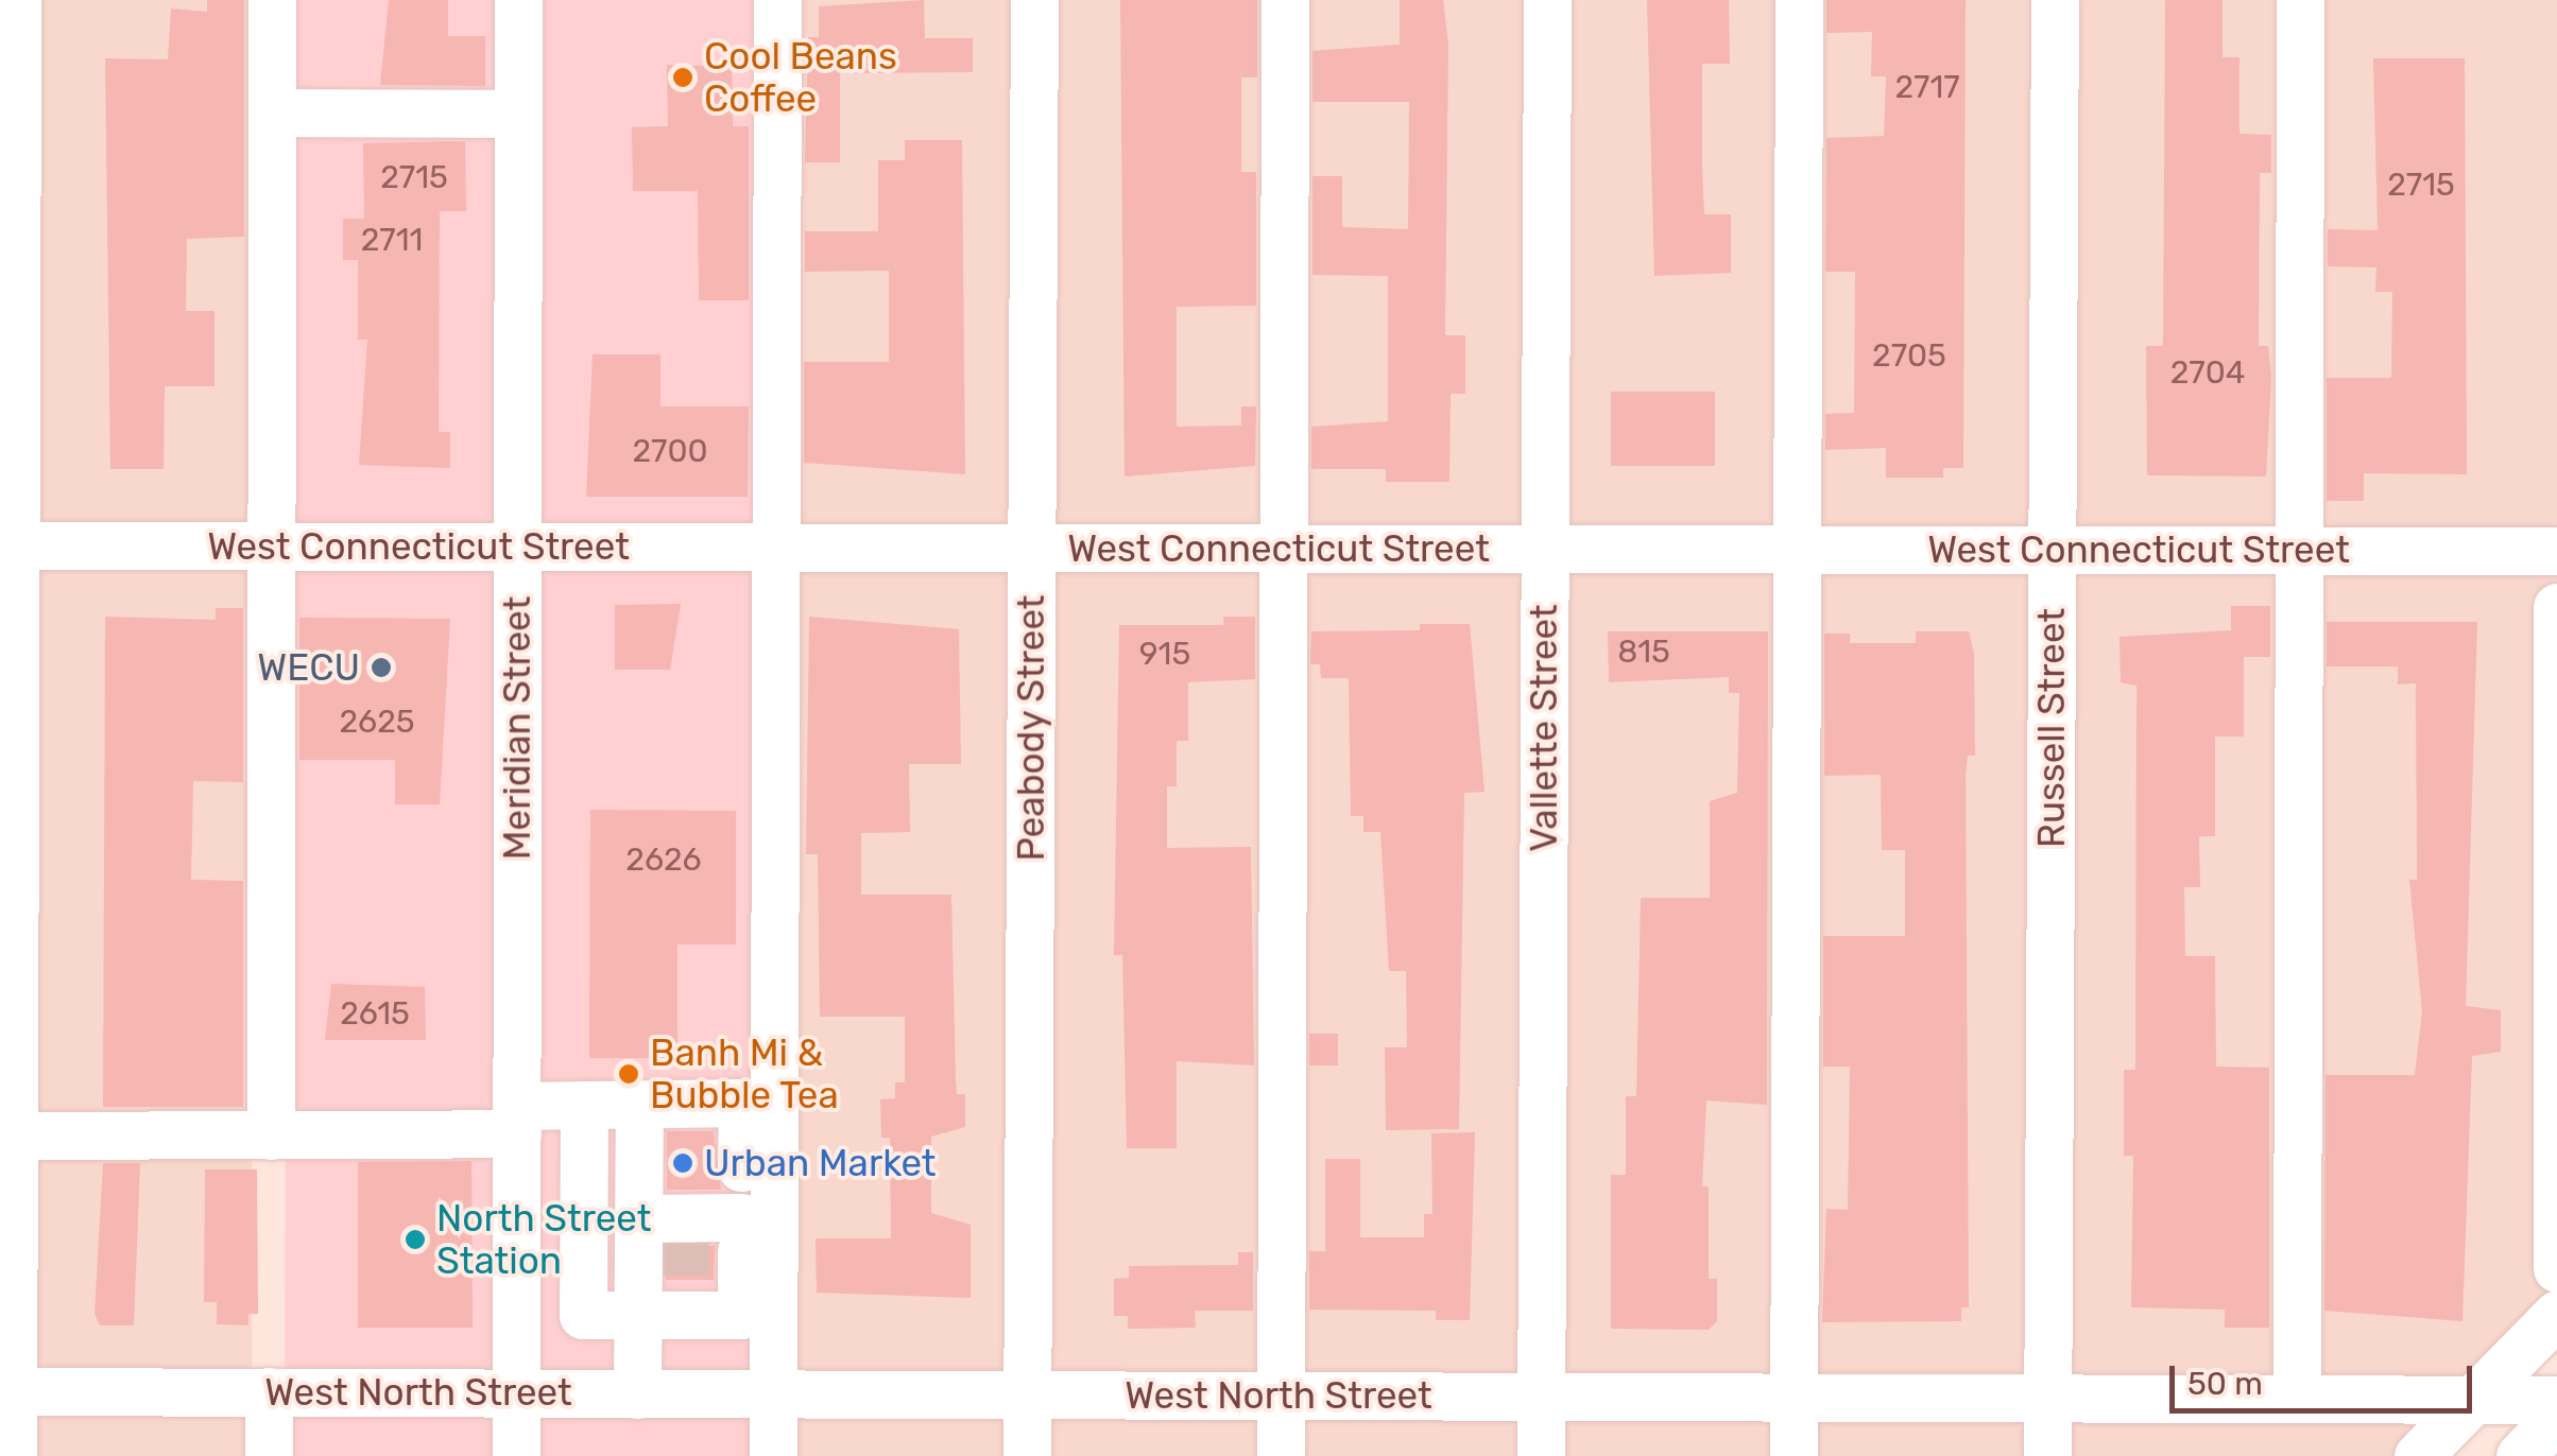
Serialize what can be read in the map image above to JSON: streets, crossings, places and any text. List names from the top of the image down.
{
  "streets": {
    "street": [
      "West Connecticut Street",
      "Meridian Street",
      "Peabody Street",
      "Vallette Street",
      "Russell Street",
      "West North Street"
    ]
  },
  "crossings": [
    ["West Connecticut Street", "Meridian Street"],
    ["West Connecticut Street", "Peabody Street"],
    ["West Connecticut Street", "Vallette Street"],
    ["West Connecticut Street", "Russell Street"],
    ["Meridian Street", "West North Street"],
    ["Peabody Street", "West North Street"],
    ["Vallette Street", "West North Street"],
    ["Russell Street", "West North Street"]
  ],
  "places": [
    "Cool Beans Coffee",
    "WECU",
    "Banh Mi & Bubble Tea",
    "Urban Market",
    "North Street Station"
  ],
  "house_numbers": [
    "2717",
    "2715",
    "2715",
    "2711",
    "2705",
    "2704",
    "2700",
    "815",
    "915",
    "2625",
    "2626",
    "2615"
  ],
  "scale_bar": "50 m"
}
